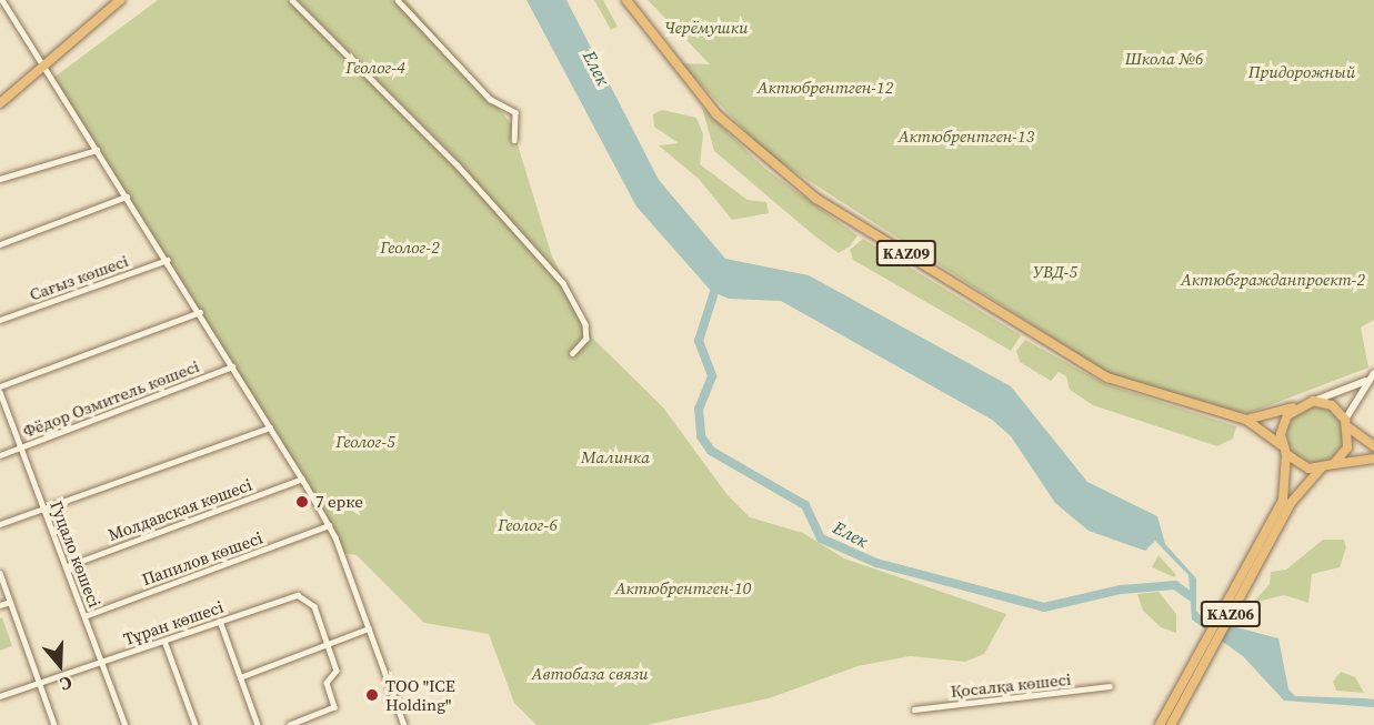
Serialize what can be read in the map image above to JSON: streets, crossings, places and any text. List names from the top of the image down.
{
  "streets": {
    "highway": ["KAZ09", "KАZ06"],
    "street": [
      "Сағыз көшесі",
      "Фёдор Озмитель көшесі",
      "Молдавская көшесі",
      "Гуцало көшесі",
      "Папилов көшесі",
      "Тұран көшесі",
      "Қосалқа көшесі"
    ]
  },
  "crossings": [
    ["KAZ09", "KАZ06"],
    ["Фёдор Озмитель көшесі", "Гуцало көшесі"],
    ["Молдавская көшесі", "Гуцало көшесі"],
    ["Гуцало көшесі", "Папилов көшесі"],
    ["Гуцало көшесі", "Тұран көшесі"]
  ],
  "water": ["Елек"],
  "parks": [
    "Черёмушки",
    "Школа №6",
    "Геолог-4",
    "Придорожный",
    "Актюбрентген-12",
    "Актюбрентген-13",
    "Геолог-2",
    "УВД-5",
    "Актюбгражданпроект-2",
    "Геолог-5",
    "Малинка",
    "Геолог-6",
    "Актюбрентген-10",
    "Автобаза связи"
  ],
  "places": ["7 ерке", "ТОО \"ICE Holding\""],
  "north": "bottom"
}
